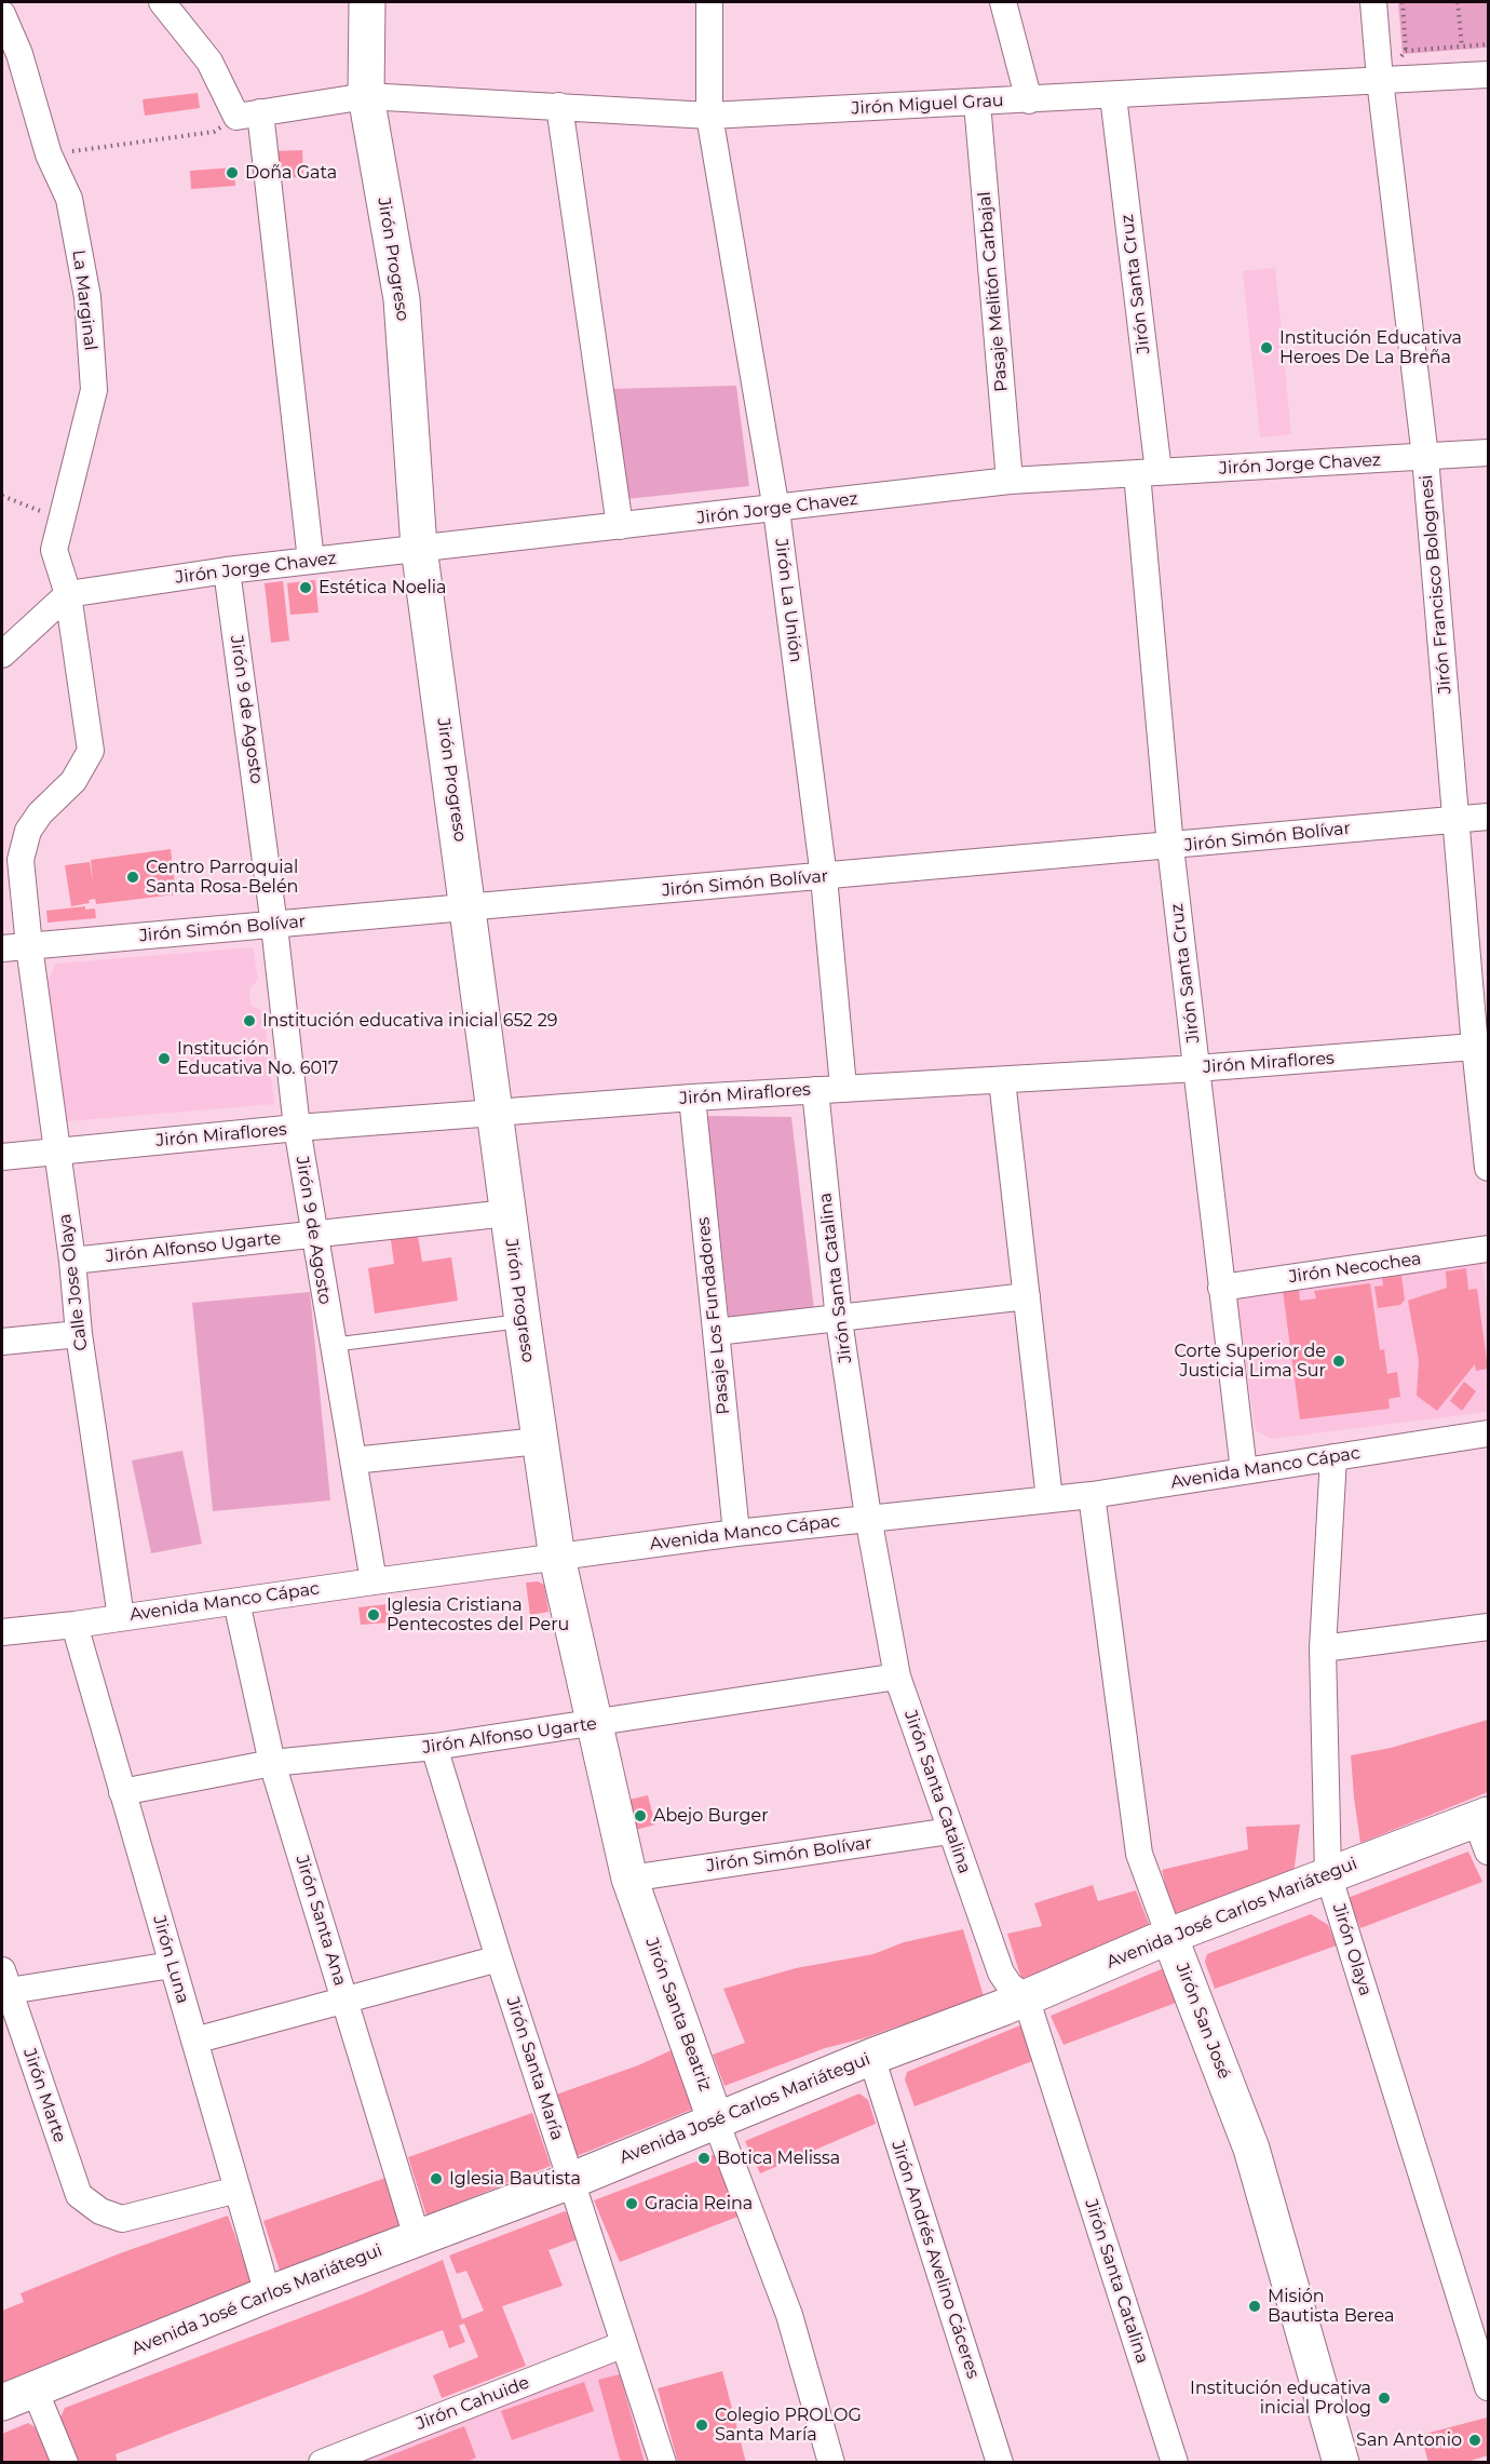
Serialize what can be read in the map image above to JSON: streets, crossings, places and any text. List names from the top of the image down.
{
  "streets": {
    "street": [
      "Jirón Miguel Grau",
      "Jirón Progreso",
      "Jirón Santa Cruz",
      "Pasaje Melitón Carbajal",
      "La Marginal",
      "Jirón Jorge Chavez",
      "Jirón Francisco Bolognesi",
      "Jirón La Unión",
      "Jirón 9 de Agosto",
      "Jirón Simón Bolívar",
      "Jirón Miraflores",
      "Jirón Alfonso Ugarte",
      "Jirón Necochea",
      "Jirón Santa Catalina",
      "Calle Jose Olaya",
      "Pasaje Los Fundadores",
      "Avenida Manco Cápac",
      "Avenida José Carlos Mariátegui",
      "Jirón Santa Ana",
      "Jirón Olaya",
      "Jirón Luna",
      "Jirón Santa Beatriz",
      "Jirón San José",
      "Jirón Santa María",
      "Jirón Marte",
      "Jirón Andrés Avelino Cáceres",
      "Jirón Cahuide"
    ]
  },
  "crossings": [
    ["Jirón Miguel Grau", "Jirón Progreso"],
    ["Jirón Miguel Grau", "Jirón Santa Cruz"],
    ["Jirón Miguel Grau", "Pasaje Melitón Carbajal"],
    ["Jirón Miguel Grau", "Jirón Francisco Bolognesi"],
    ["Jirón Miguel Grau", "Jirón La Unión"],
    ["Jirón Progreso", "Jirón Jorge Chavez"],
    ["Jirón Progreso", "Jirón Simón Bolívar"],
    ["Jirón Progreso", "Jirón Miraflores"],
    ["Jirón Progreso", "Jirón Alfonso Ugarte"],
    ["Jirón Progreso", "Avenida Manco Cápac"],
    ["Jirón Progreso", "Jirón Santa Beatriz"],
    ["Jirón Santa Cruz", "Jirón Jorge Chavez"],
    ["Jirón Santa Cruz", "Jirón Simón Bolívar"],
    ["Jirón Santa Cruz", "Jirón Miraflores"],
    ["Jirón Santa Cruz", "Jirón Necochea"],
    ["Jirón Santa Cruz", "Avenida Manco Cápac"],
    ["Pasaje Melitón Carbajal", "Jirón Jorge Chavez"],
    ["La Marginal", "Jirón Jorge Chavez"],
    ["La Marginal", "Jirón Simón Bolívar"],
    ["La Marginal", "Calle Jose Olaya"],
    ["Jirón Jorge Chavez", "Jirón Francisco Bolognesi"],
    ["Jirón Jorge Chavez", "Jirón La Unión"],
    ["Jirón Jorge Chavez", "Jirón 9 de Agosto"],
    ["Jirón Francisco Bolognesi", "Jirón Simón Bolívar"],
    ["Jirón Francisco Bolognesi", "Jirón Miraflores"],
    ["Jirón La Unión", "Jirón Simón Bolívar"],
    ["Jirón La Unión", "Jirón Miraflores"],
    ["Jirón 9 de Agosto", "Jirón Simón Bolívar"],
    ["Jirón 9 de Agosto", "Jirón Miraflores"],
    ["Jirón 9 de Agosto", "Jirón Alfonso Ugarte"],
    ["Jirón 9 de Agosto", "Avenida Manco Cápac"],
    ["Jirón Simón Bolívar", "Jirón Santa Catalina"],
    ["Jirón Simón Bolívar", "Calle Jose Olaya"],
    ["Jirón Simón Bolívar", "Jirón Santa Beatriz"],
    ["Jirón Miraflores", "Jirón Santa Catalina"],
    ["Jirón Miraflores", "Calle Jose Olaya"],
    ["Jirón Miraflores", "Pasaje Los Fundadores"],
    ["Jirón Alfonso Ugarte", "Jirón Santa Catalina"],
    ["Jirón Alfonso Ugarte", "Calle Jose Olaya"],
    ["Jirón Alfonso Ugarte", "Jirón Santa Ana"],
    ["Jirón Alfonso Ugarte", "Jirón Luna"],
    ["Jirón Alfonso Ugarte", "Jirón Santa Beatriz"],
    ["Jirón Alfonso Ugarte", "Jirón Santa María"],
    ["Jirón Santa Catalina", "Avenida Manco Cápac"],
    ["Jirón Santa Catalina", "Avenida José Carlos Mariátegui"],
    ["Calle Jose Olaya", "Avenida Manco Cápac"],
    ["Pasaje Los Fundadores", "Avenida Manco Cápac"],
    ["Avenida Manco Cápac", "Jirón Santa Ana"],
    ["Avenida Manco Cápac", "Jirón Olaya"],
    ["Avenida Manco Cápac", "Jirón Luna"],
    ["Avenida Manco Cápac", "Jirón Santa Beatriz"],
    ["Avenida Manco Cápac", "Jirón San José"],
    ["Avenida José Carlos Mariátegui", "Jirón Santa Ana"],
    ["Avenida José Carlos Mariátegui", "Jirón Olaya"],
    ["Avenida José Carlos Mariátegui", "Jirón Luna"],
    ["Avenida José Carlos Mariátegui", "Jirón Santa Beatriz"],
    ["Avenida José Carlos Mariátegui", "Jirón San José"],
    ["Avenida José Carlos Mariátegui", "Jirón Santa María"],
    ["Avenida José Carlos Mariátegui", "Jirón Andrés Avelino Cáceres"],
    ["Jirón Luna", "Jirón Marte"],
    ["Jirón Santa María", "Jirón Cahuide"]
  ],
  "places": [
    "Doña Gata",
    "Institución Educativa Heroes De La Breña",
    "Estética Noelia",
    "Centro Parroquial Santa Rosa-Belén",
    "Institución educativa inicial 652 29",
    "Institución Educativa No. 6017",
    "Corte Superior de Justicia Lima Sur",
    "Iglesia Cristiana Pentecostes del Peru",
    "Abejo Burger",
    "Botica Melissa",
    "Iglesia Bautista",
    "Gracia Reina",
    "Misión Bautista Berea",
    "Institución educativa inicial Prolog",
    "Colegio PROLOG Santa María",
    "San Antonio"
  ]
}
